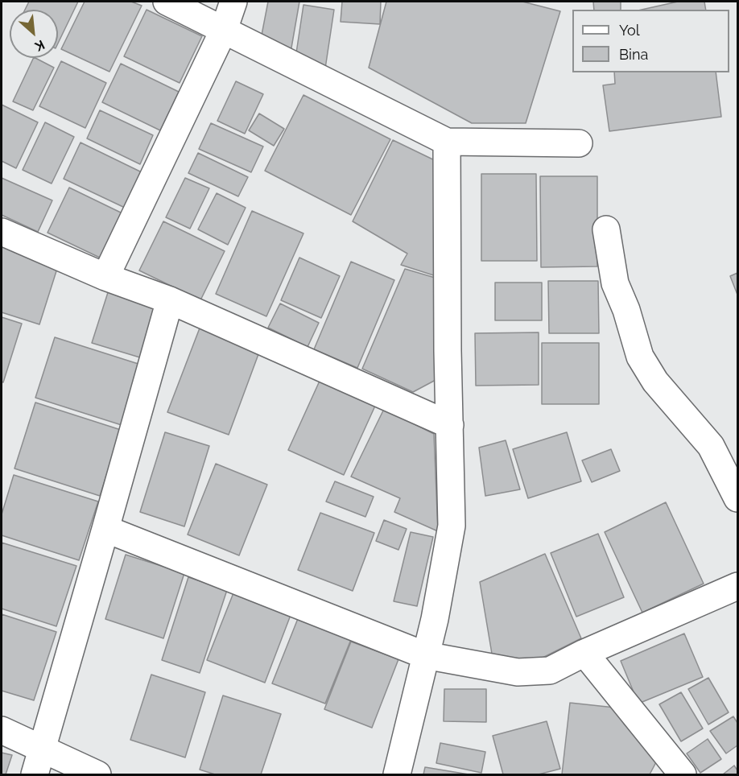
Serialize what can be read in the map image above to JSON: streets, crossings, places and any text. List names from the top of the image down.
{
  "legend": ["Yol", "Bina"],
  "north": "bottom right"
}
